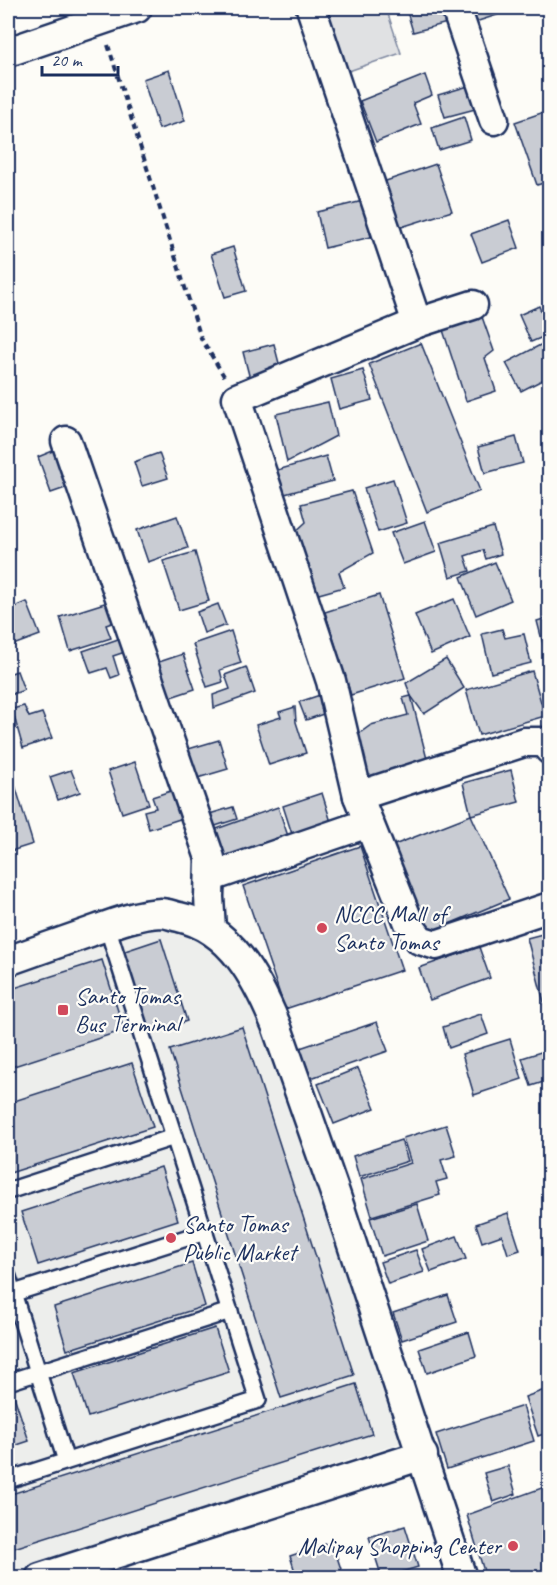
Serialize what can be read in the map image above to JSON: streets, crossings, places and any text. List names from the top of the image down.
{
  "places": {
    "other": ["NCCC Mall of Santo Tomas", "Santo Tomas Public Market", "Malipay Shopping Center"],
    "transit": ["Santo Tomas Bus Terminal"]
  },
  "scale_bar": "20 m"
}
